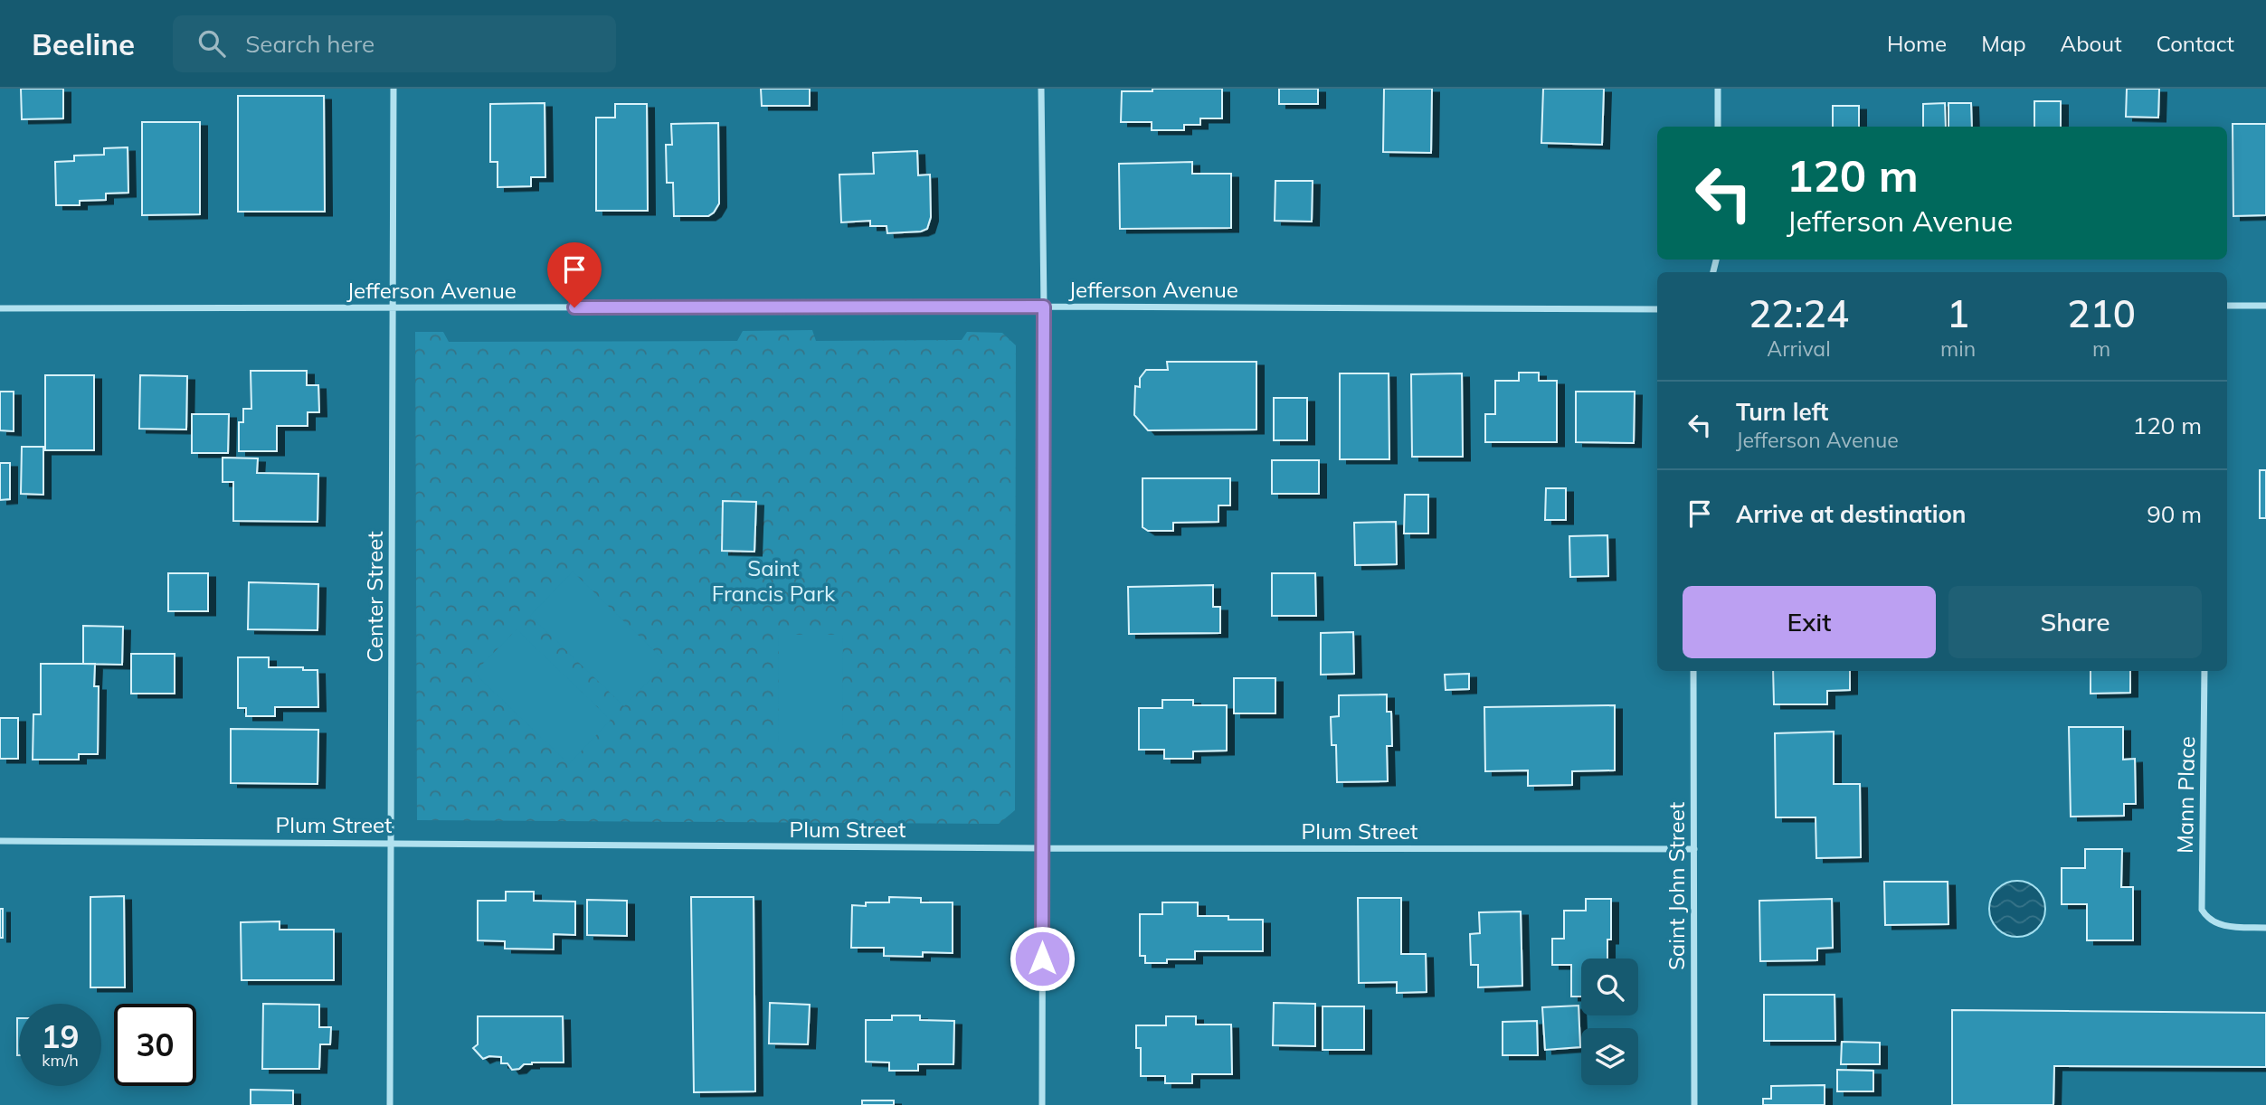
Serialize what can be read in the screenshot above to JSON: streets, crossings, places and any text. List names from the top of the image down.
{
  "streets": {
    "street": [
      "Jefferson Avenue",
      "Center Street",
      "Mann Place",
      "Plum Street",
      "Saint John Street"
    ]
  },
  "crossings": [
    ["Jefferson Avenue", "Center Street"],
    ["Center Street", "Plum Street"],
    ["Plum Street", "Saint John Street"]
  ],
  "parks": ["Saint Francis Park"],
  "page": {
    "header": "Beeline",
    "search": "Search here",
    "nav": [
      "Home",
      "Map",
      "About",
      "Contact"
    ],
    "turn": ["120 m", "Jefferson Avenue"],
    "eta": [
      "22:24",
      "Arrival",
      "1",
      "min",
      "210",
      "m"
    ],
    "list": [
      {
        "name": "Turn left",
        "note": "Jefferson Avenue",
        "value": "120 m"
      },
      {
        "name": "Arrive at destination",
        "value": "90 m"
      }
    ],
    "buttons": ["Exit", "Share"],
    "speed": "19 km/h",
    "limit": "30"
  }
}
